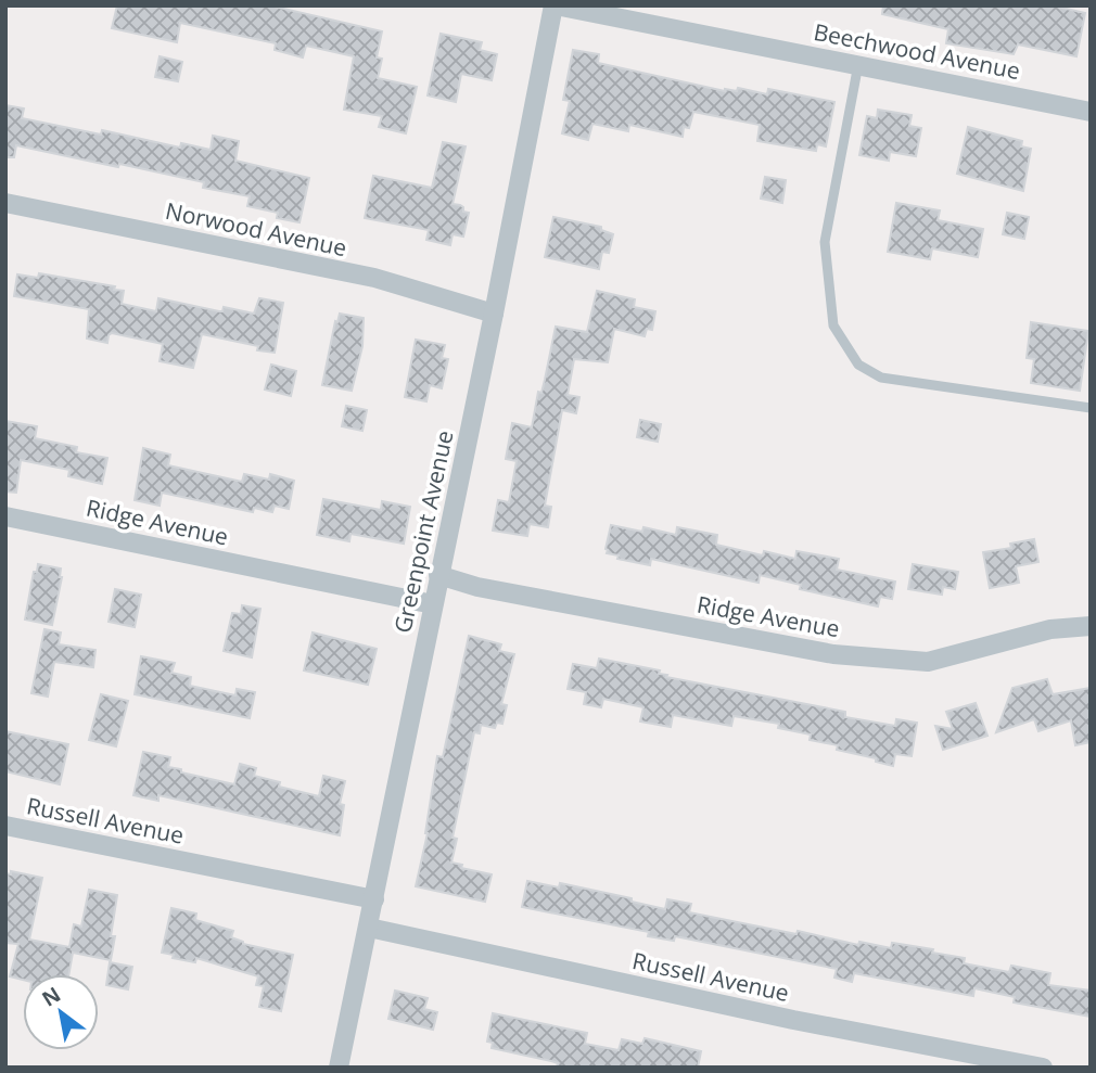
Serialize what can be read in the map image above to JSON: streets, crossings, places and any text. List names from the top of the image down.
{
  "streets": {
    "street": [
      "Beechwood Avenue",
      "Norwood Avenue",
      "Ridge Avenue",
      "Greenpoint Avenue",
      "Russell Avenue"
    ]
  },
  "crossings": [
    ["Beechwood Avenue", "Greenpoint Avenue"],
    ["Norwood Avenue", "Greenpoint Avenue"],
    ["Ridge Avenue", "Greenpoint Avenue"],
    ["Greenpoint Avenue", "Russell Avenue"]
  ],
  "north": "top left"
}
